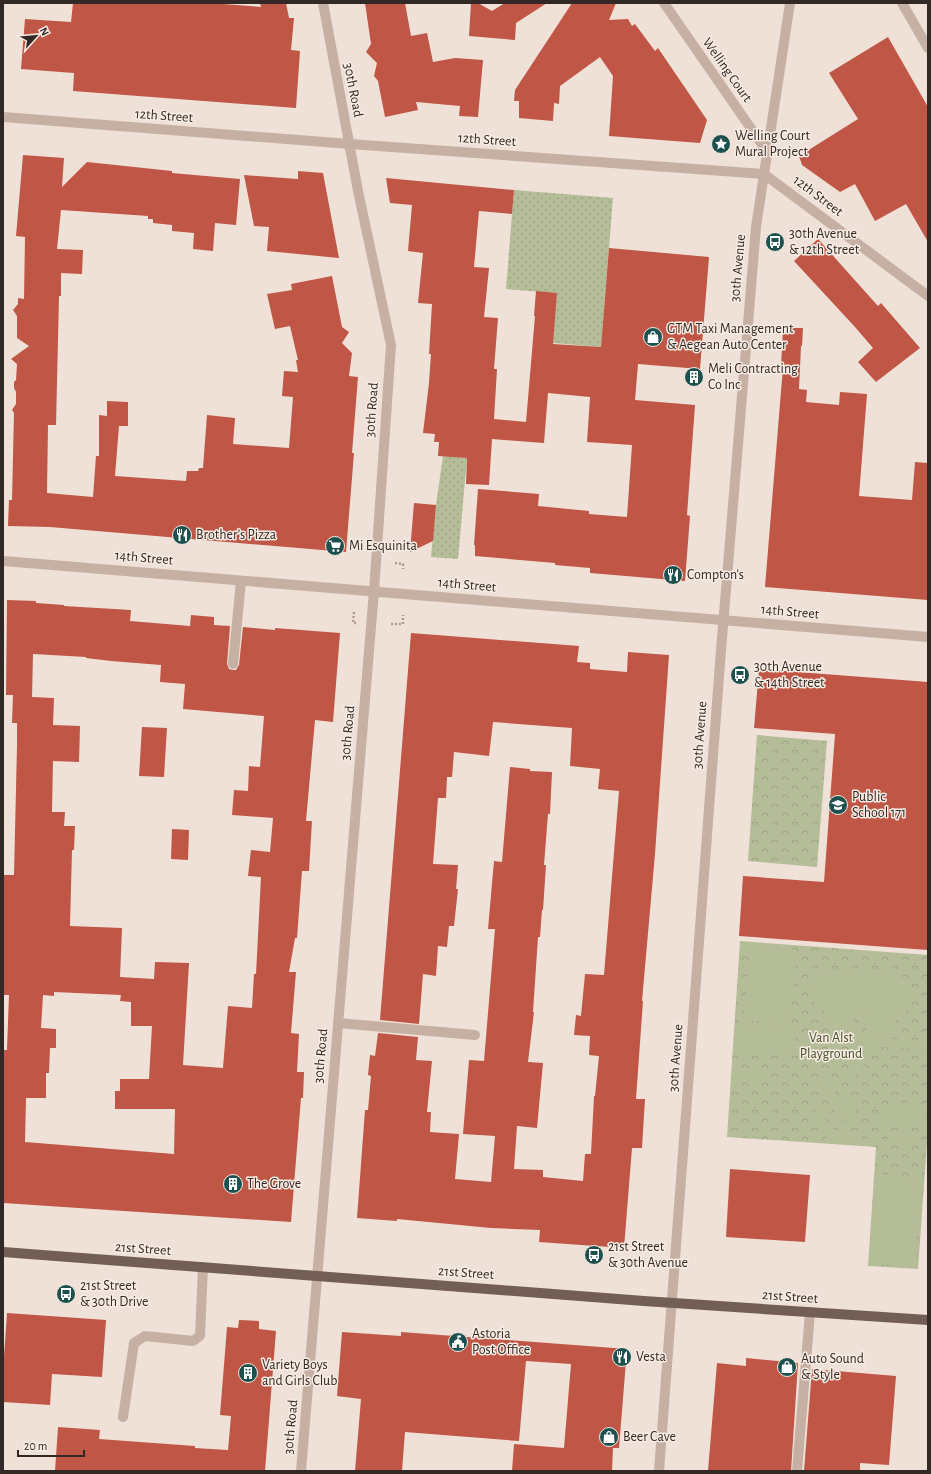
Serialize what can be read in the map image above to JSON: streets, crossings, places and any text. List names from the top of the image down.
{
  "streets": {
    "main road": ["21st Street"],
    "street": [
      "Welling Court",
      "30th Road",
      "12th Street",
      "30th Avenue",
      "14th Street"
    ]
  },
  "crossings": [
    ["Welling Court", "30th Avenue"],
    ["30th Road", "12th Street"],
    ["30th Road", "14th Street"],
    ["30th Road", "21st Street"],
    ["12th Street", "30th Avenue"],
    ["30th Avenue", "14th Street"],
    ["30th Avenue", "21st Street"]
  ],
  "parks": ["Van Alst Playground"],
  "places": {
    "place": ["Welling Court Mural Project"],
    "bus stop": [
      "30th Avenue & 12th Street",
      "30th Avenue & 14th Street",
      "21st Street & 30th Avenue",
      "21st Street & 30th Drive"
    ],
    "shop": ["GTM Taxi Management & Aegean Auto Center", "Auto Sound & Style", "Beer Cave"],
    "building": ["Meli Contracting Co Inc", "The Grove", "Variety Boys and Girls Club"],
    "restaurant": ["Brother’s Pizza", "Compton’s", "Vesta"],
    "supermarket": ["Mi Esquinita"],
    "school or university": ["Public School 171"],
    "public building": ["Astoria Post Office"]
  },
  "scale_bar": "20 m",
  "north": "top right"
}
